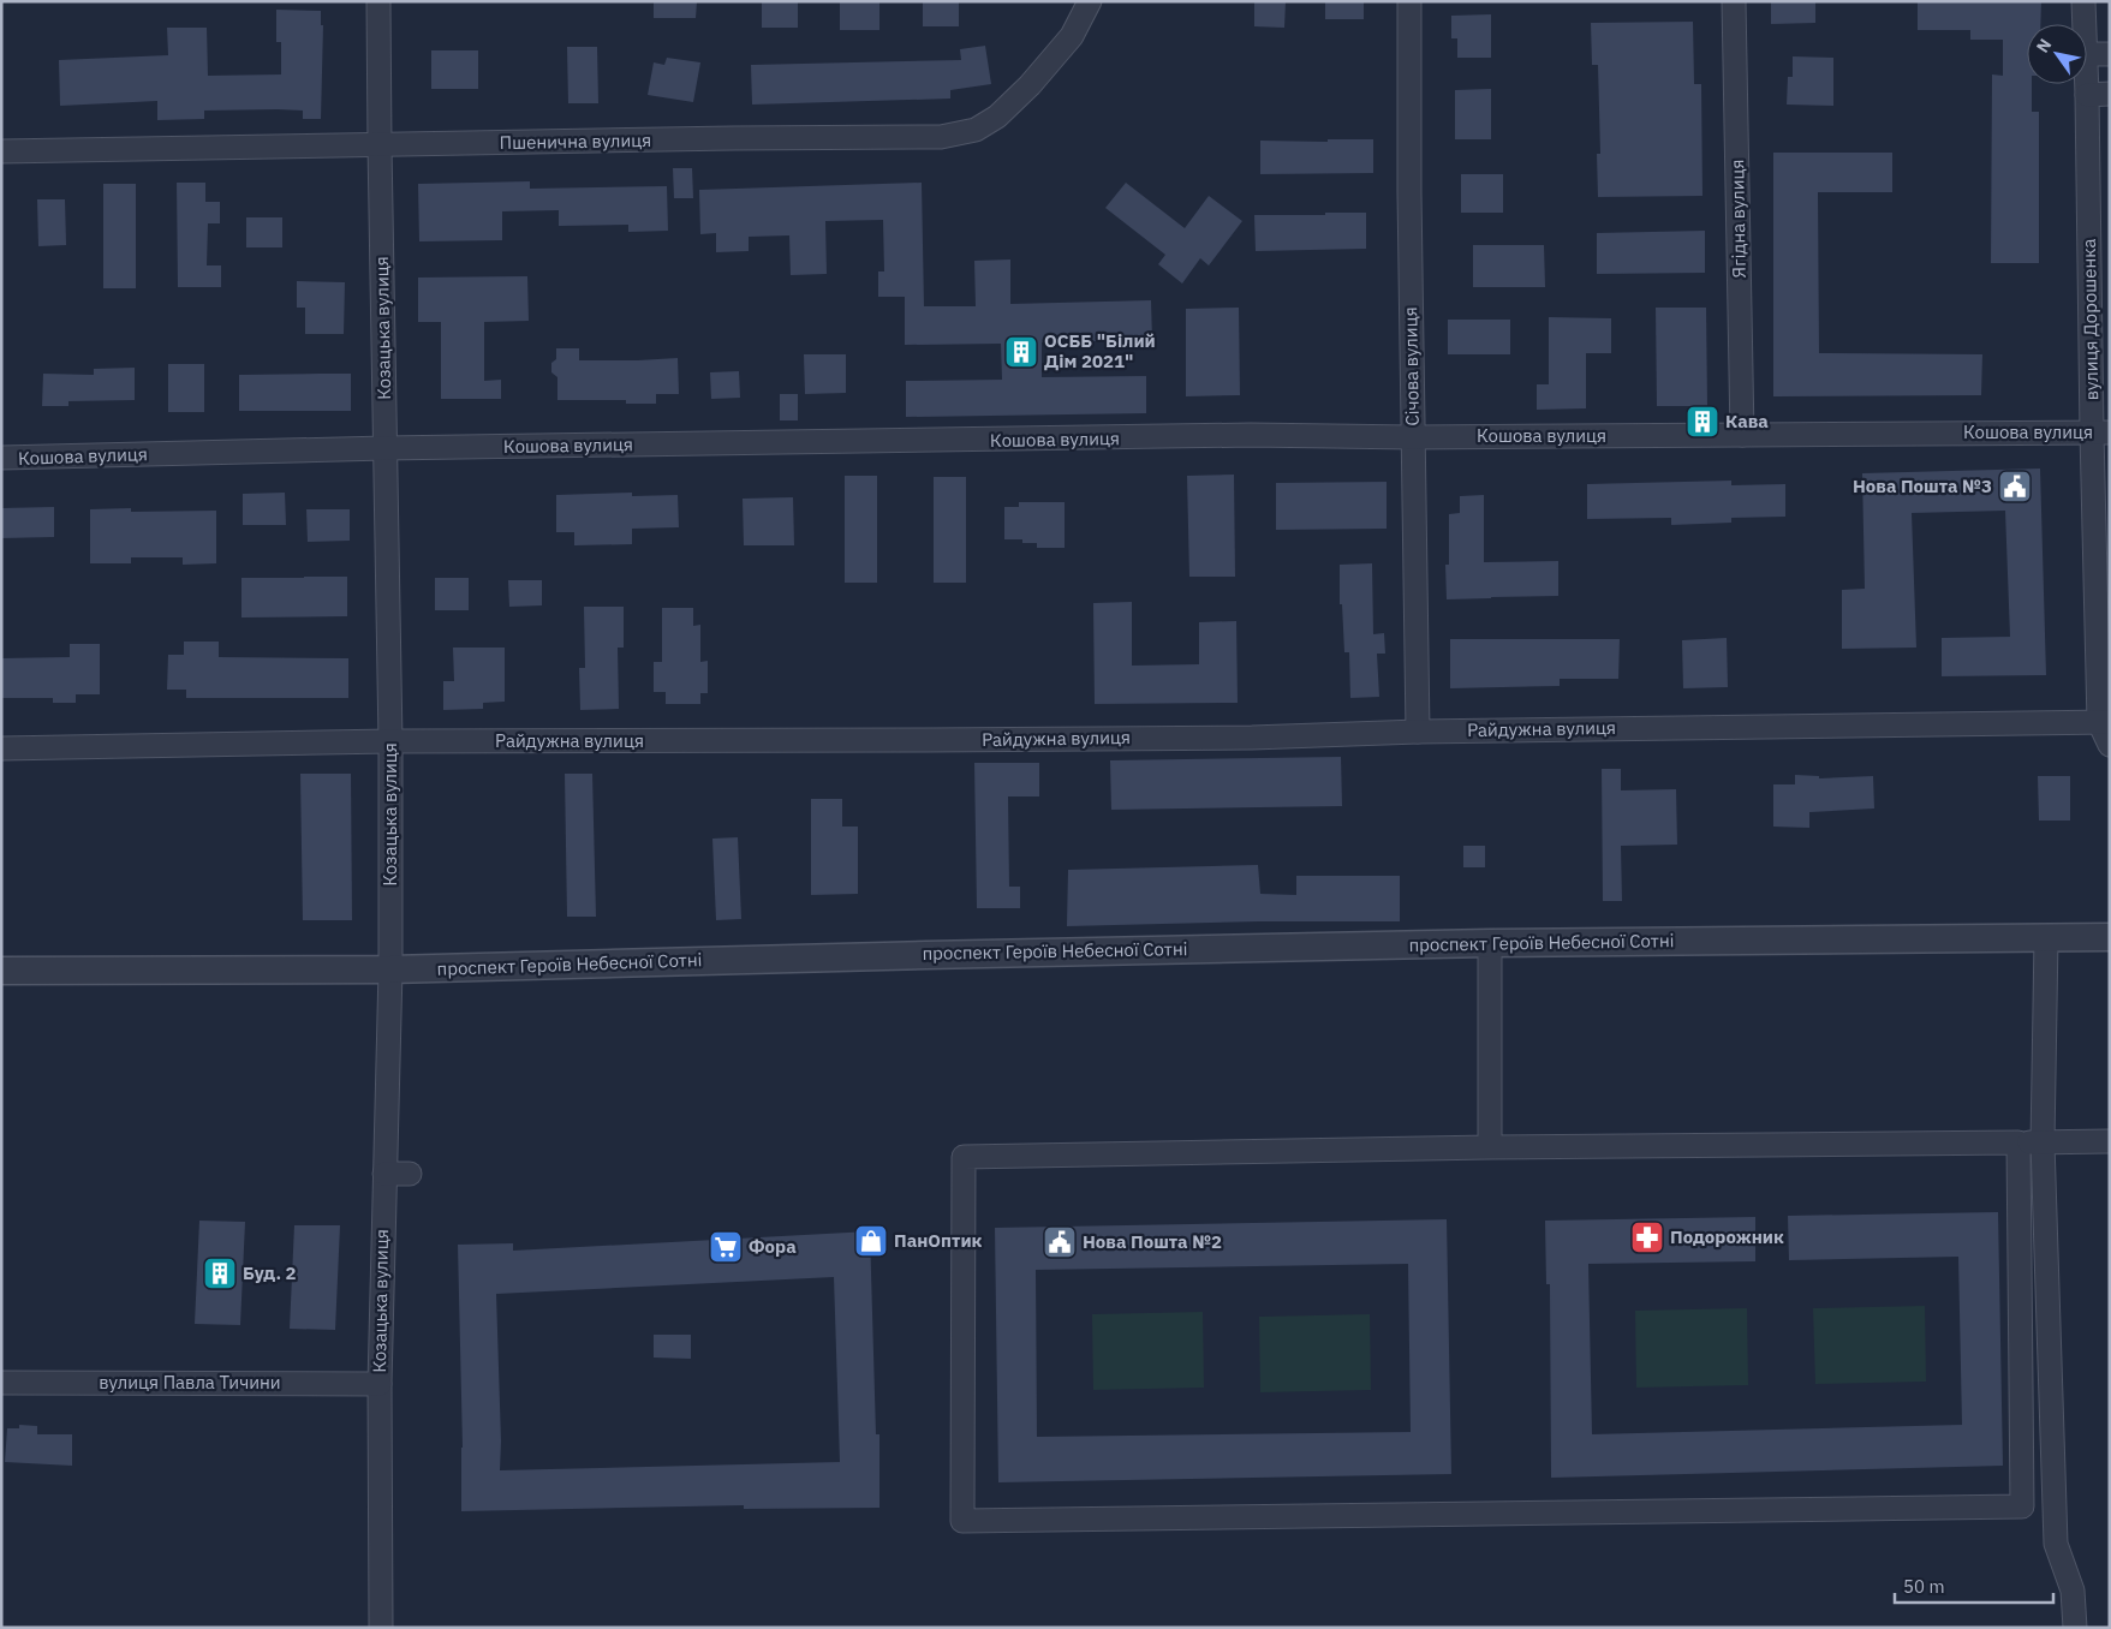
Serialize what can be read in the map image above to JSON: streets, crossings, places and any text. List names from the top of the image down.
{
  "streets": {
    "street": [
      "Пшенична вулиця",
      "Ягідна вулиця",
      "вулиця Дорошенка",
      "Козацька вулиця",
      "Січова вулиця",
      "Кошова вулиця",
      "Райдужна вулиця",
      "проспект Героїв Небесної Сотні",
      "вулиця Павла Тичини"
    ]
  },
  "crossings": [
    ["Пшенична вулиця", "Козацька вулиця"],
    ["Ягідна вулиця", "Кошова вулиця"],
    ["вулиця Дорошенка", "Кошова вулиця"],
    ["вулиця Дорошенка", "Райдужна вулиця"],
    ["Козацька вулиця", "Кошова вулиця"],
    ["Козацька вулиця", "Райдужна вулиця"],
    ["Козацька вулиця", "проспект Героїв Небесної Сотні"],
    ["Козацька вулиця", "вулиця Павла Тичини"],
    ["Січова вулиця", "Кошова вулиця"],
    ["Січова вулиця", "Райдужна вулиця"]
  ],
  "places": {
    "building": ["ОСББ \"Білий Дім 2021\"", "Кава", "Буд. 2"],
    "public building": ["Нова Пошта №3", "Нова Пошта №2"],
    "pharmacy": ["Подорожник"],
    "shop": ["ПанОптик"],
    "supermarket": ["Фора"]
  },
  "scale_bar": "50 m",
  "north": "top left"
}
